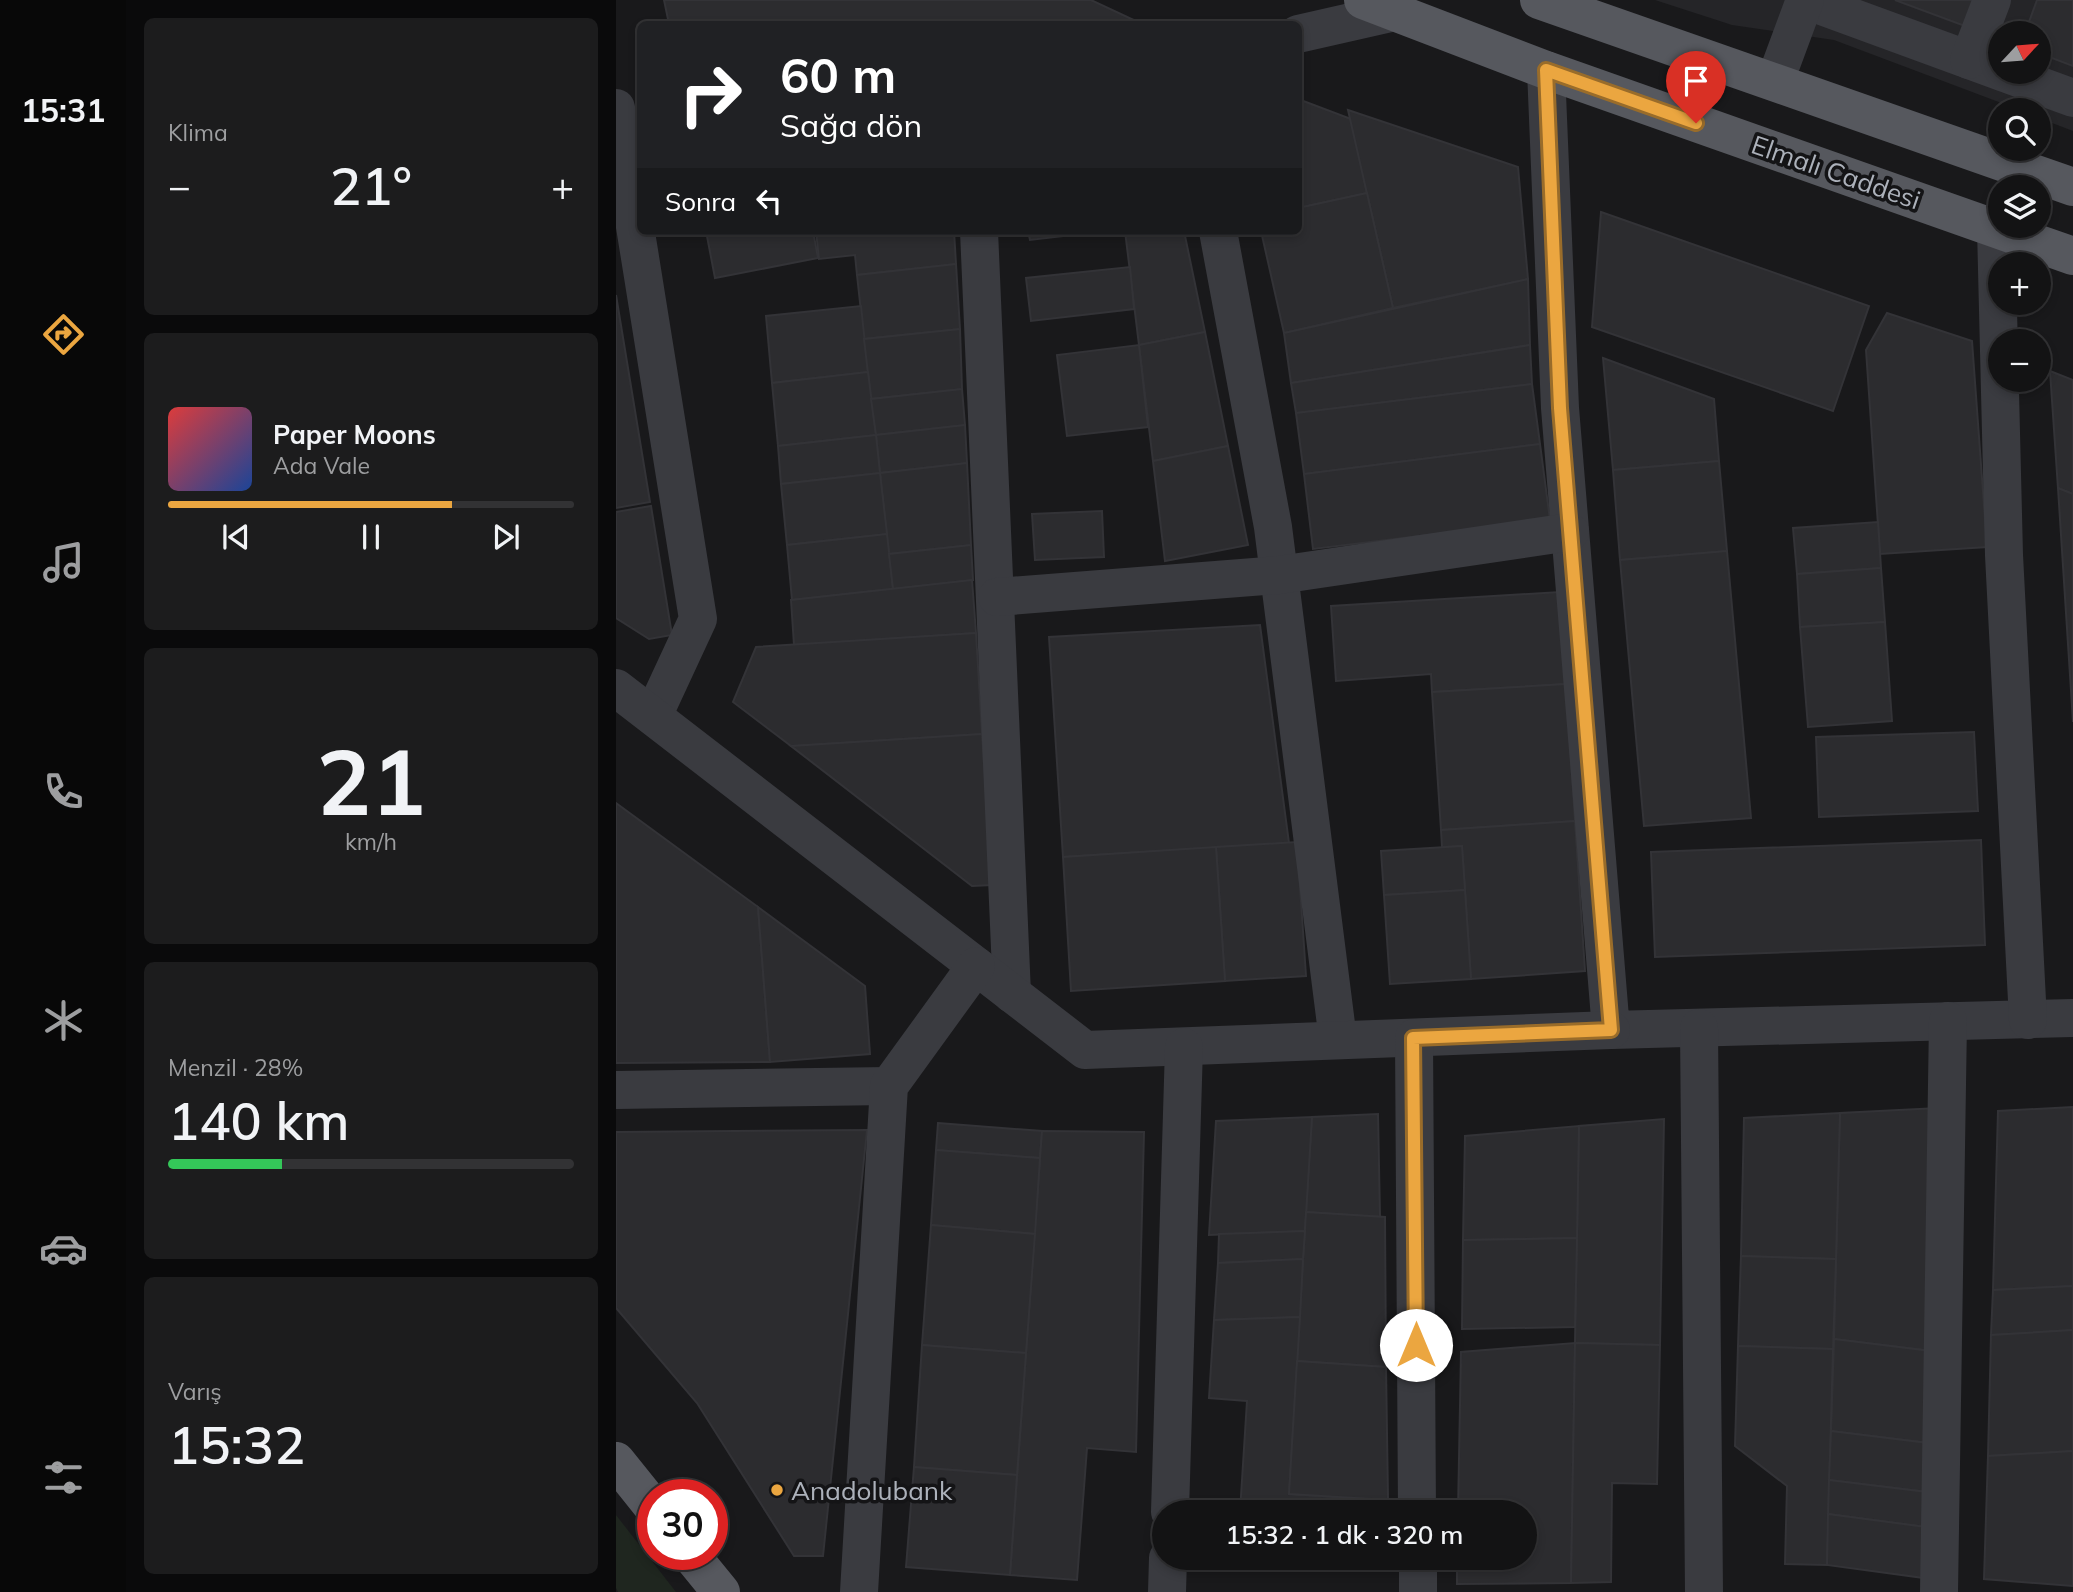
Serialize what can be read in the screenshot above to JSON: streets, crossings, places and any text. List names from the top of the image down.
{
  "streets": {
    "main road": ["Elmalı Caddesi"]
  },
  "places": ["Anadolubank"],
  "north": "top right",
  "page": {
    "tabs": "15:31",
    "tile": [
      "Klima",
      ["21", "km/h"],
      ["Menzil · 28%", "140 km"],
      ["Varış", "15:32"]
    ],
    "map_buttons": ["+", "−"],
    "turn": ["60 m", "Sağa dön"],
    "heat": ["−", "21°", "+"],
    "then": "Sonra",
    "song": ["Paper Moons", "Ada Vale"],
    "limit": "30",
    "trip": "15:32 · 1 dk · 320 m"
  }
}
